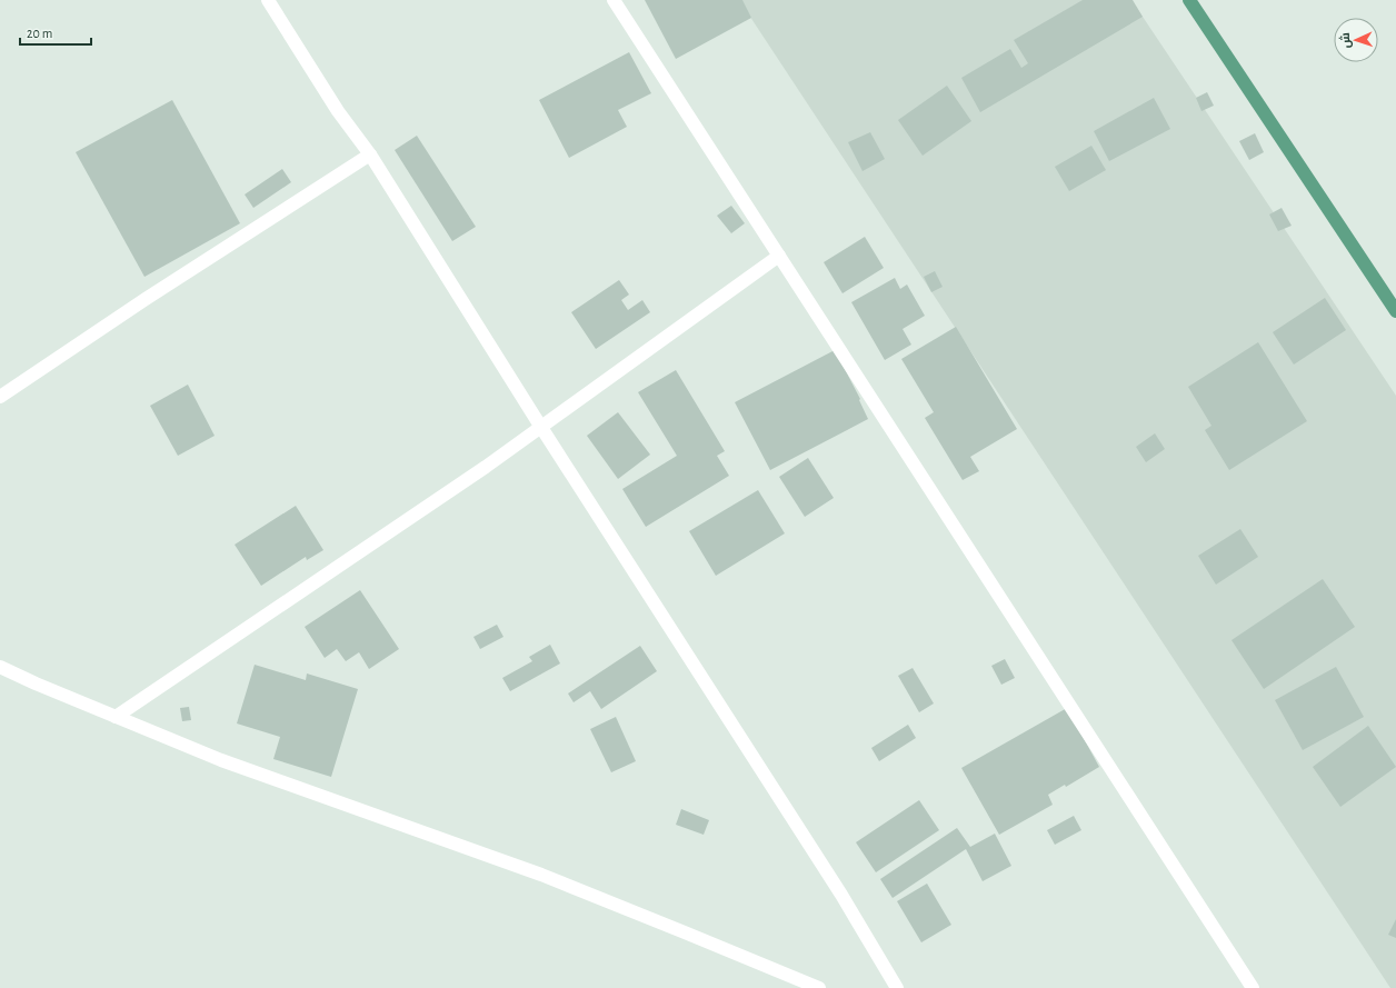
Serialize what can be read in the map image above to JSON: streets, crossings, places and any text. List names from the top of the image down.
{
  "scale_bar": "20 m",
  "north": "left"
}
